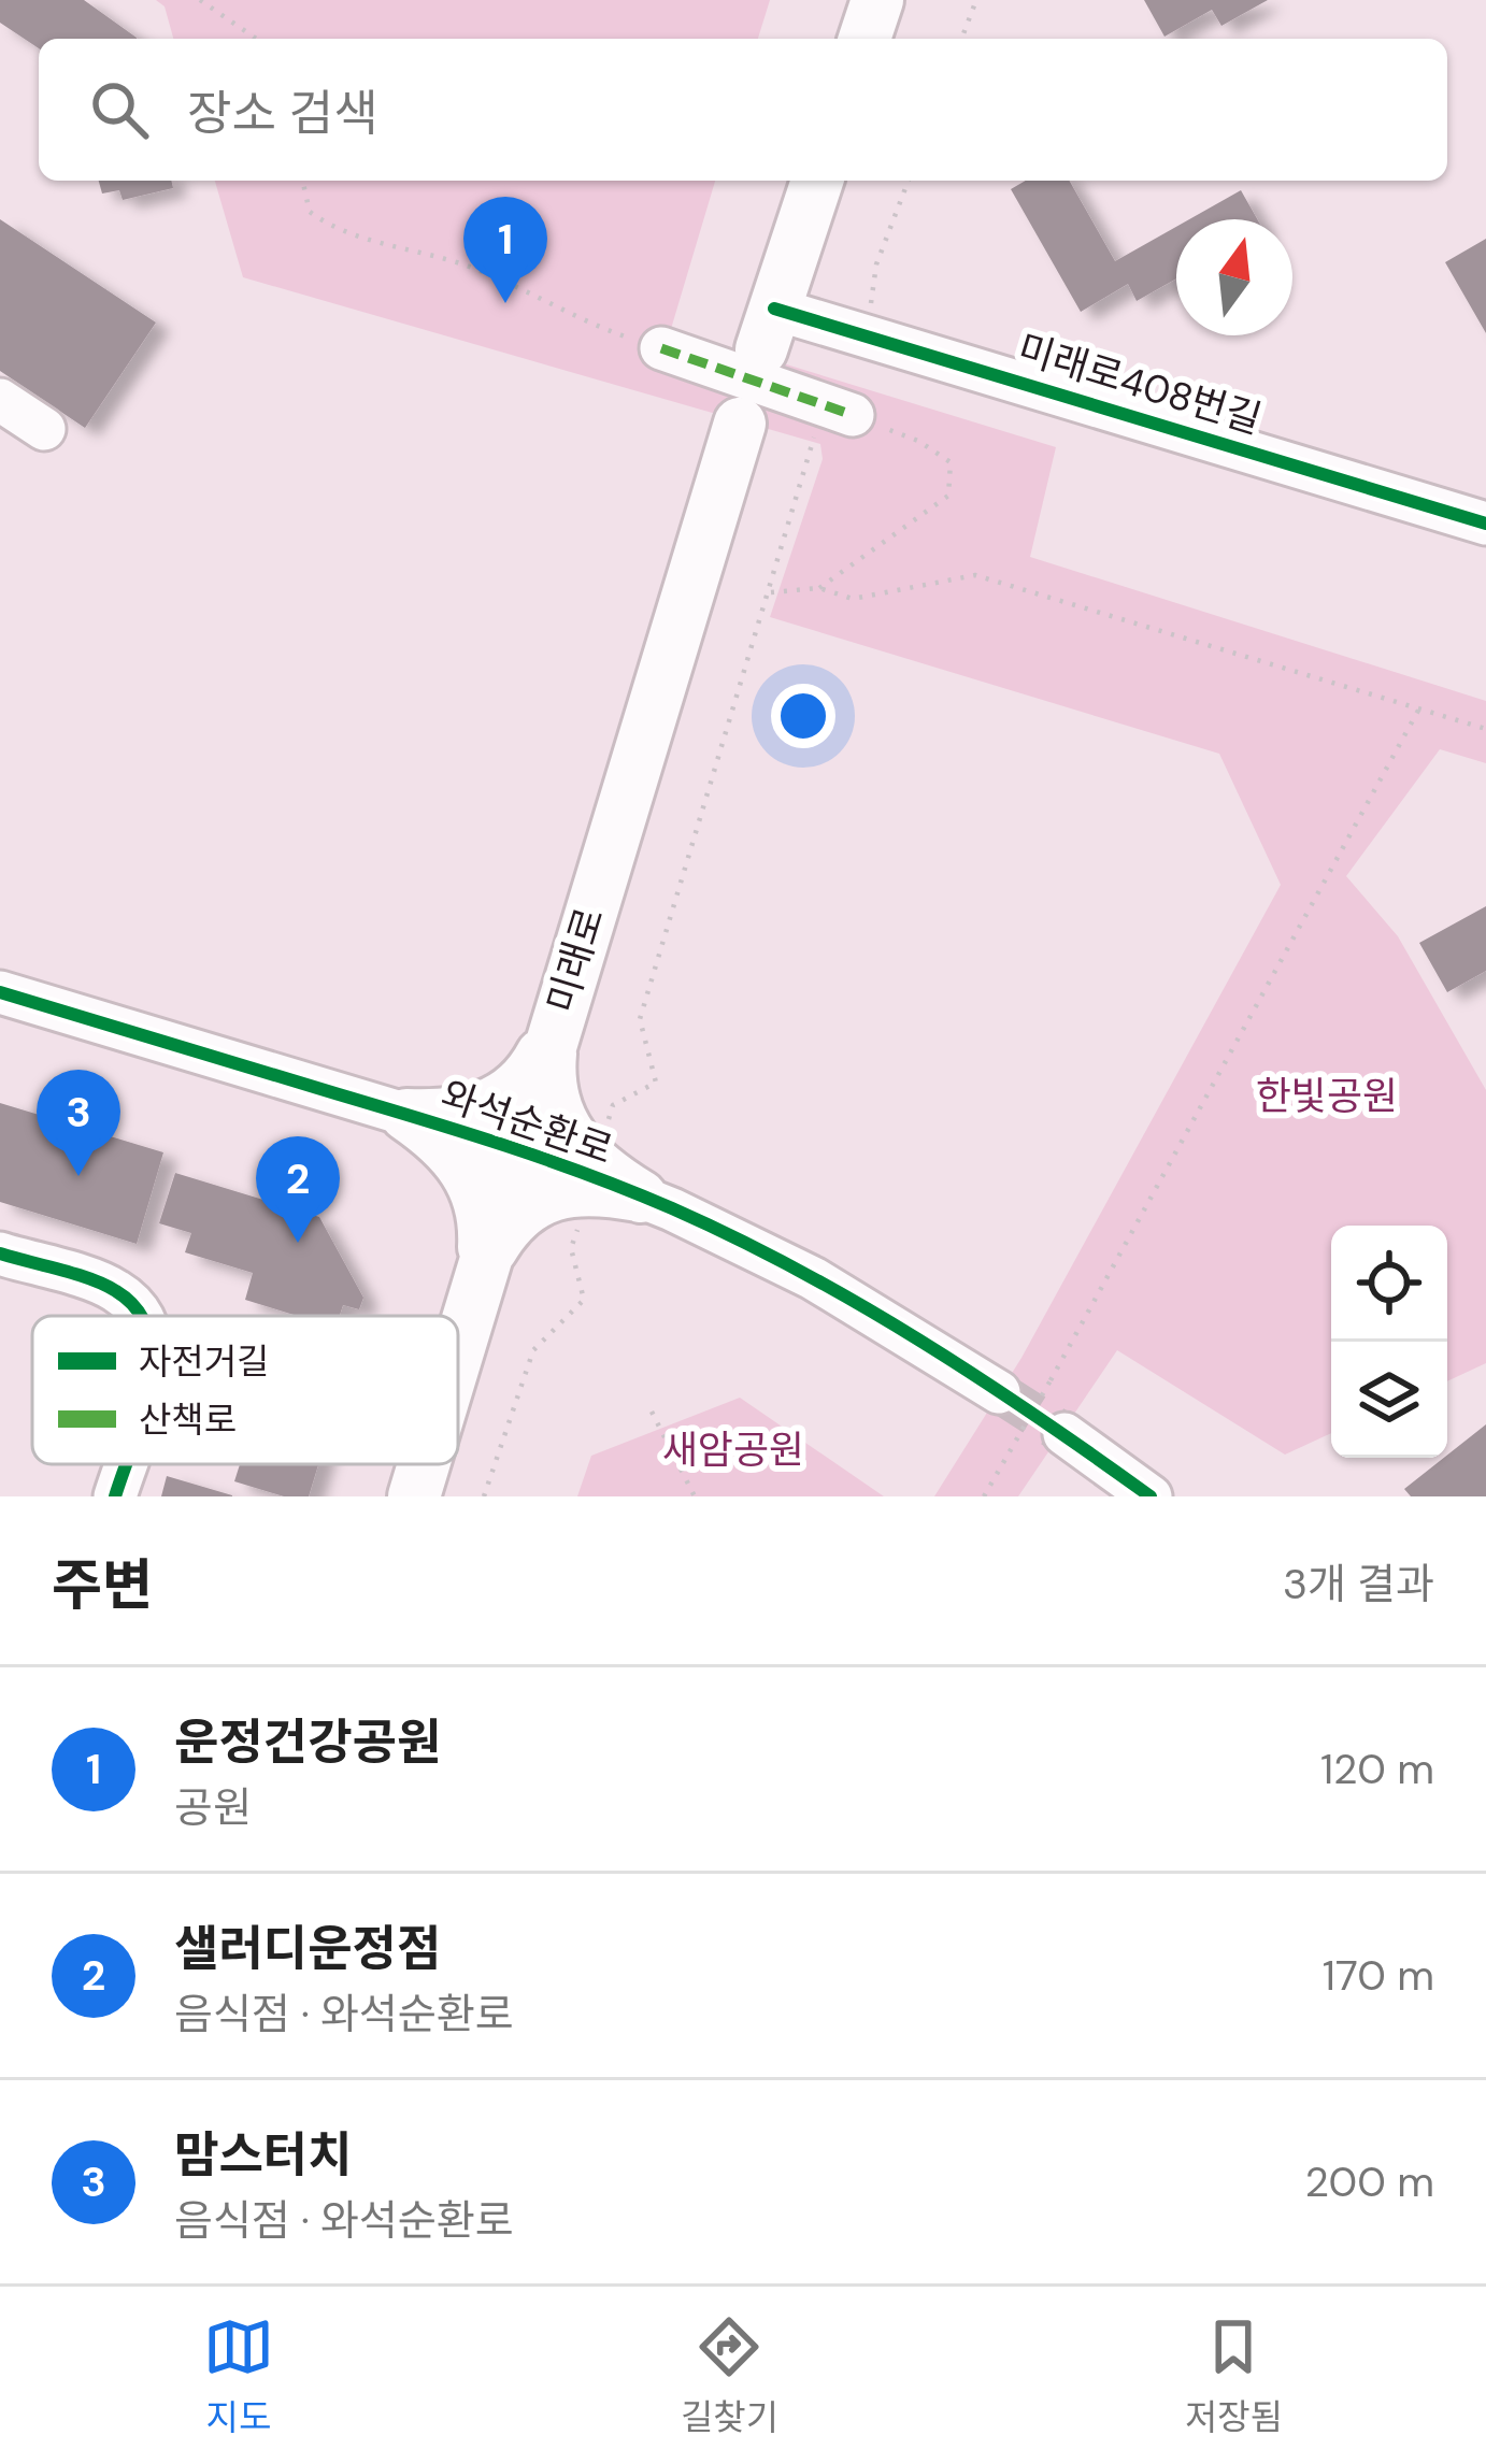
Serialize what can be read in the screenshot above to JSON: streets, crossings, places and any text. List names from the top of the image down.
{
  "streets": {
    "main road": ["미래로"],
    "street": ["미래로408번길", "와석순환로"]
  },
  "crossings": [
    ["미래로", "와석순환로"]
  ],
  "parks": ["한빛공원", "새암공원"],
  "legend": ["자전거길", "산책로"],
  "north": "top",
  "page": {
    "search": "장소 검색",
    "pins": ["1", "3", "2"],
    "heading": ["주변", "3개 결과"],
    "list": [
      {
        "mark": "1",
        "name": "운정건강공원",
        "note": "공원",
        "value": "120 m"
      },
      {
        "mark": "2",
        "name": "샐러디운정점",
        "note": "음식점 · 와석순환로",
        "value": "170 m"
      },
      {
        "mark": "3",
        "name": "맘스터치",
        "note": "음식점 · 와석순환로",
        "value": "200 m"
      }
    ],
    "nav": ["지도", "길찾기", "저장됨"]
  }
}
